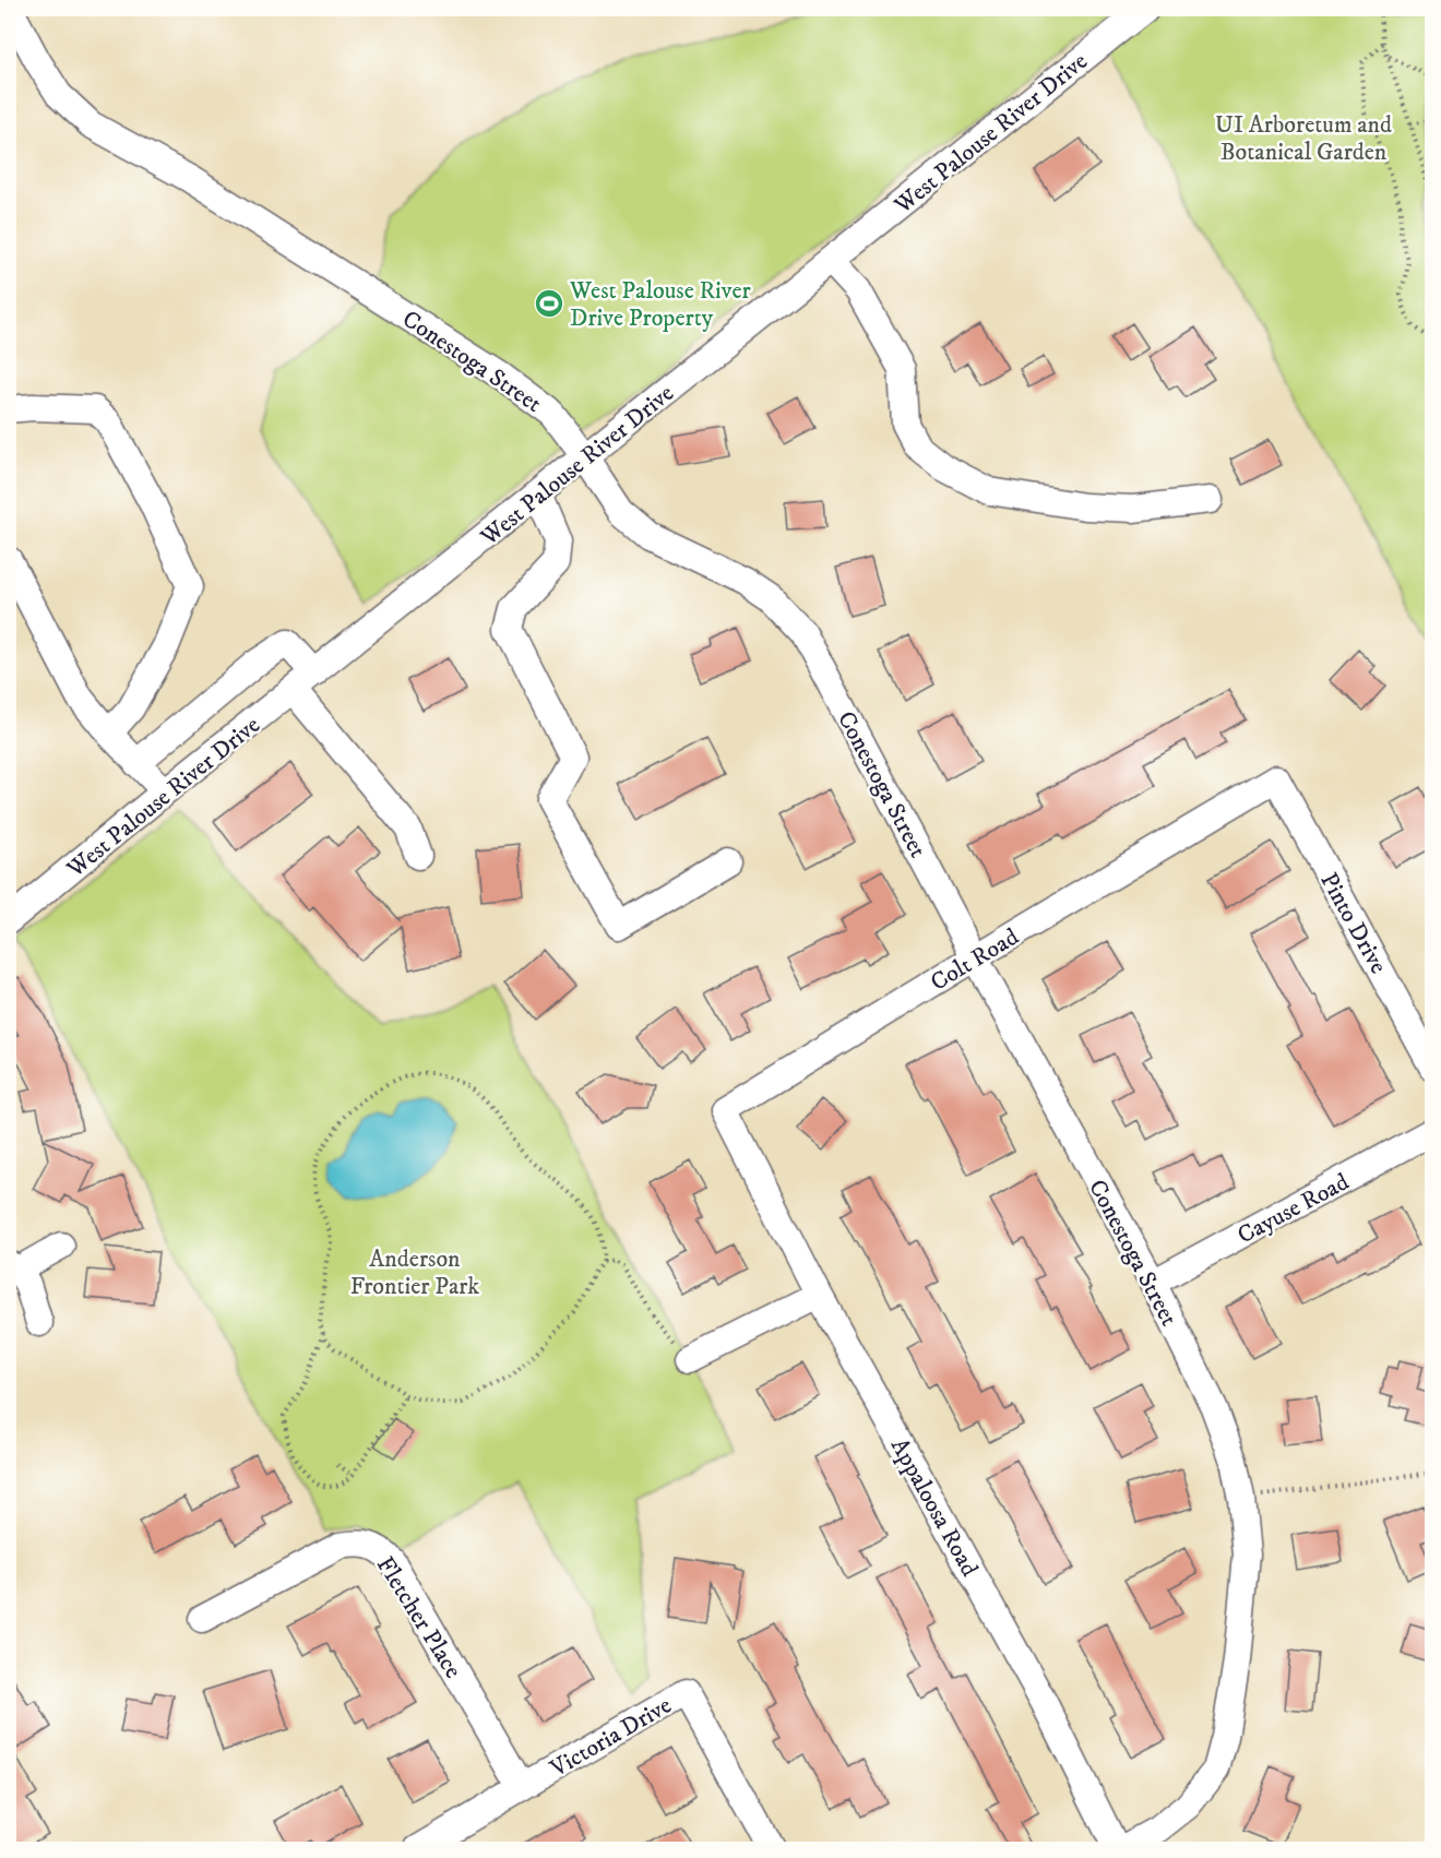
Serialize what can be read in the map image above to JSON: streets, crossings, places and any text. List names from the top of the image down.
{
  "streets": {
    "street": [
      "West Palouse River Drive",
      "Conestoga Street",
      "Pinto Drive",
      "Colt Road",
      "Cayuse Road",
      "Appaloosa Road",
      "Fletcher Place",
      "Victoria Drive"
    ]
  },
  "crossings": [
    ["West Palouse River Drive", "Conestoga Street"],
    ["Conestoga Street", "Colt Road"],
    ["Conestoga Street", "Cayuse Road"],
    ["Conestoga Street", "Appaloosa Road"],
    ["Pinto Drive", "Colt Road"],
    ["Colt Road", "Appaloosa Road"],
    ["Fletcher Place", "Victoria Drive"]
  ],
  "parks": ["UI Arboretum and Botanical Garden", "Anderson Frontier Park"],
  "places": {
    "sports": ["West Palouse River Drive Property"]
  }
}
